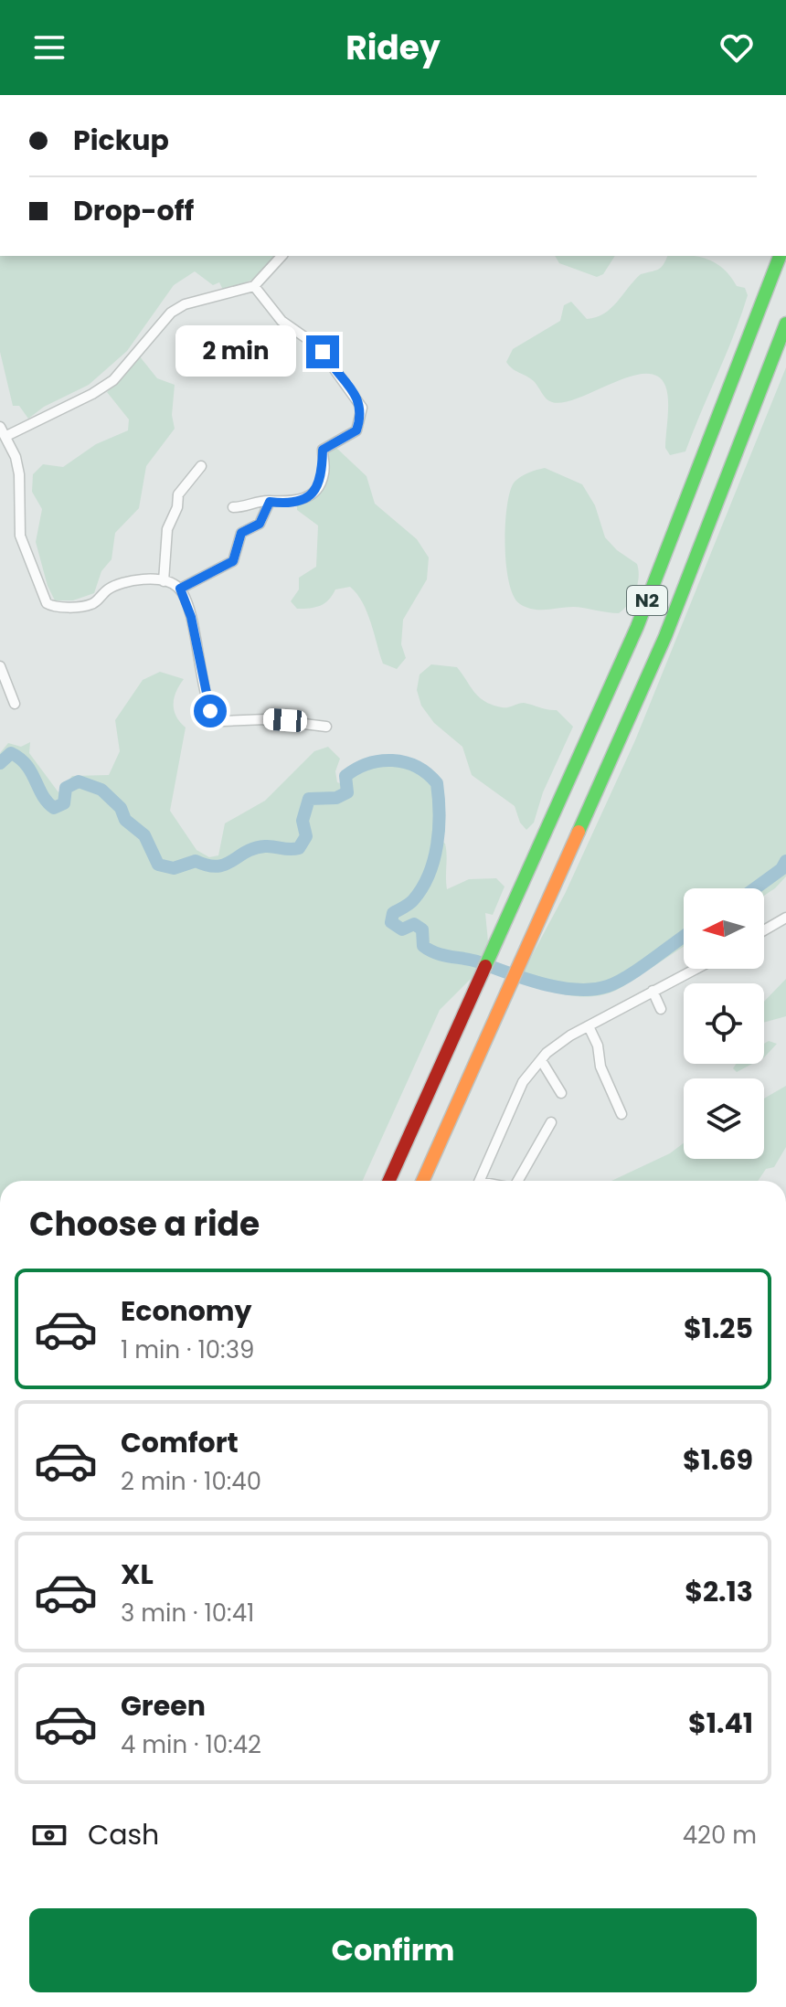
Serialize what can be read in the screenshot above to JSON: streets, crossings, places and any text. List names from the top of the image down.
{
  "streets": {
    "main road": ["N2"]
  },
  "north": "left",
  "page": {
    "header": "Ridey",
    "banner": ["Pickup", "Drop-off"],
    "bubble": "2 min",
    "heading": "Choose a ride",
    "list": [
      {
        "name": "Economy",
        "note": "1 min · 10:39",
        "value": "$1.25"
      },
      {
        "name": "Comfort",
        "note": "2 min · 10:40",
        "value": "$1.69"
      },
      {
        "name": "XL",
        "note": "3 min · 10:41",
        "value": "$2.13"
      },
      {
        "name": "Green",
        "note": "4 min · 10:42",
        "value": "$1.41"
      }
    ],
    "pay": ["Cash", "420 m"],
    "buttons": "Confirm"
  }
}
